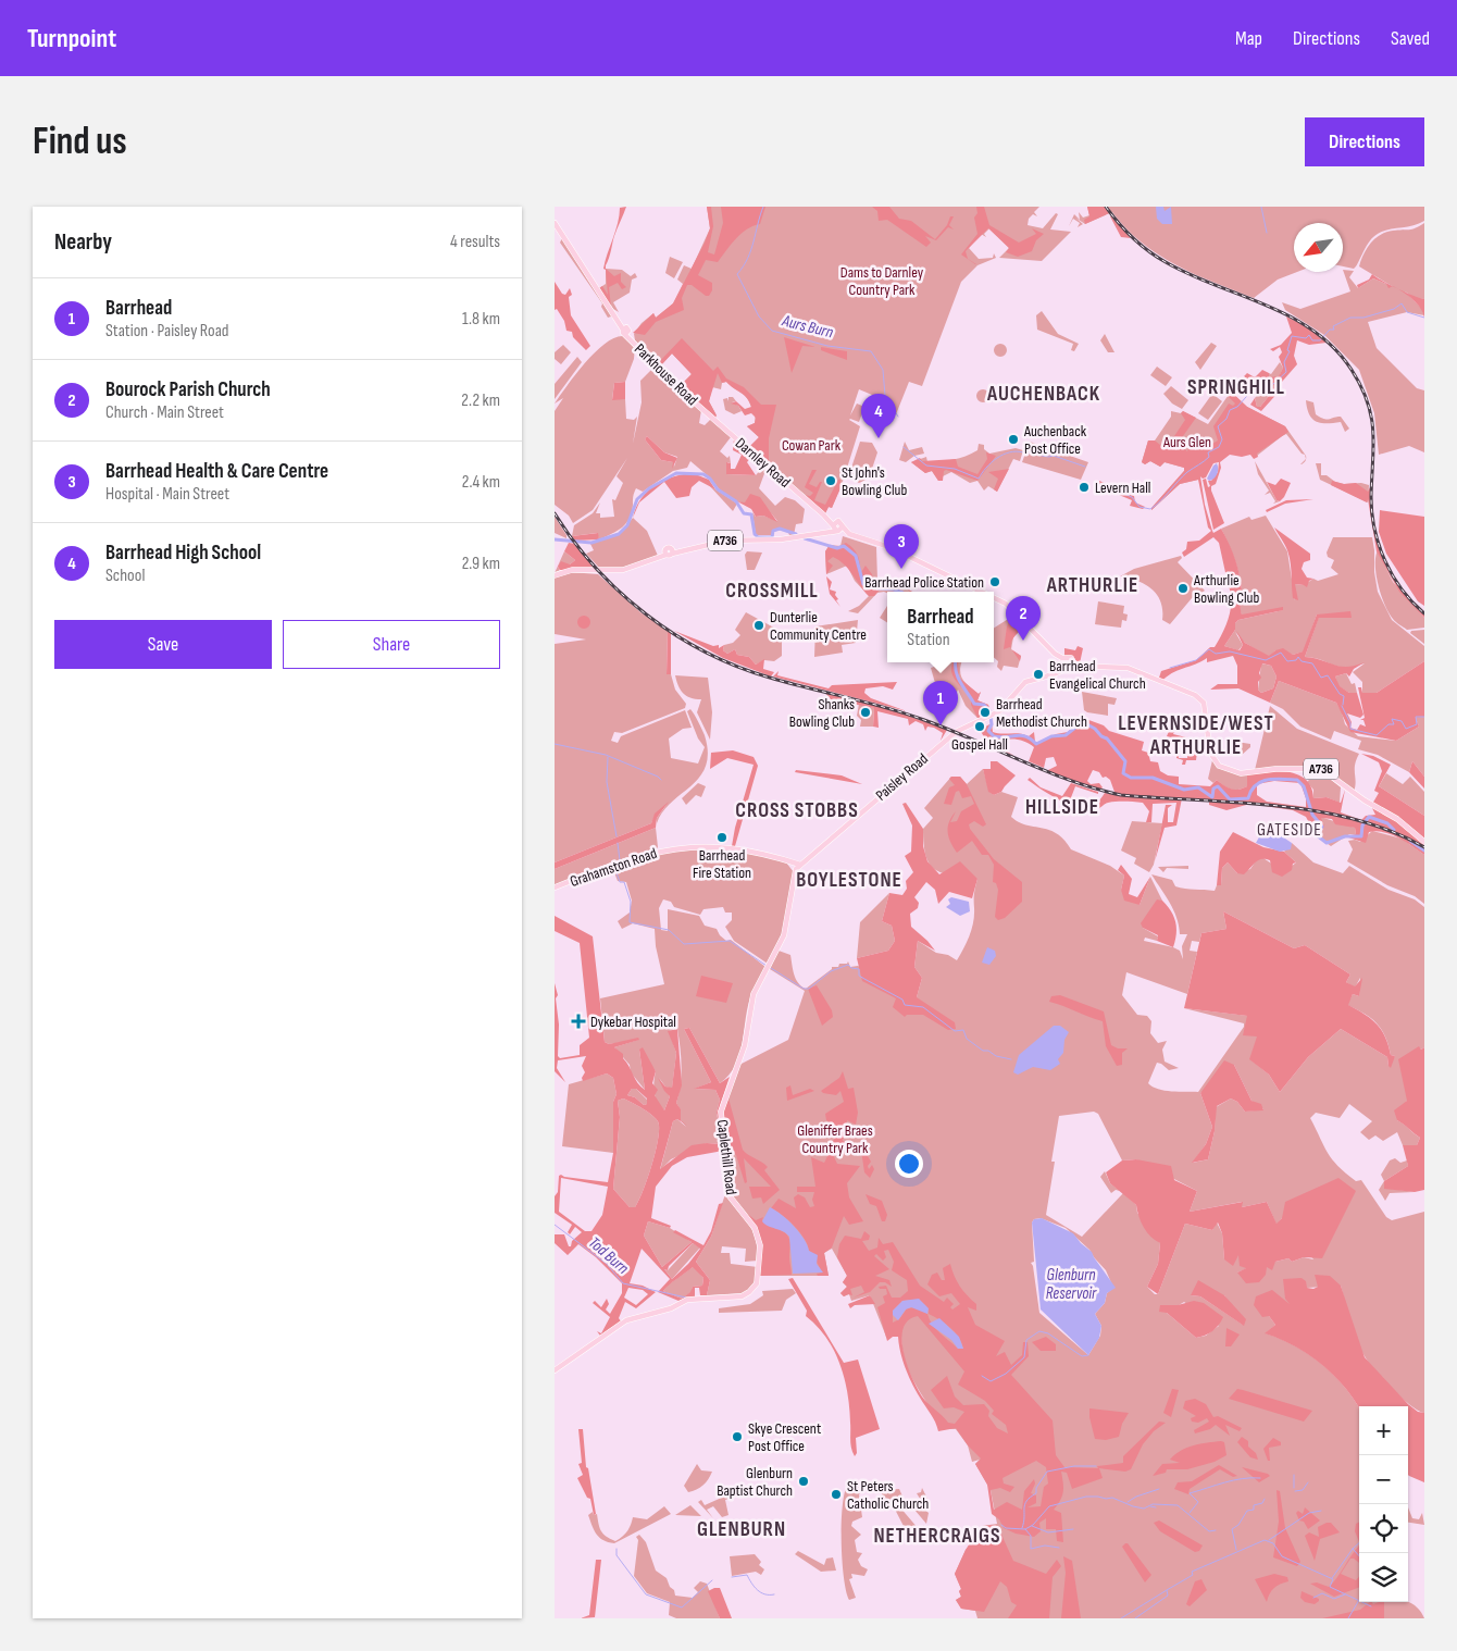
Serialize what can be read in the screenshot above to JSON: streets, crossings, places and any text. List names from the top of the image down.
{
  "streets": {
    "main road": [
      "Parkhouse Road",
      "Darnley Road",
      "A736",
      "Paisley Road",
      "Grahamston Road",
      "Caplethill Road"
    ]
  },
  "crossings": [
    ["Parkhouse Road", "Darnley Road"],
    ["Darnley Road", "A736"],
    ["A736", "Paisley Road"],
    ["Paisley Road", "Grahamston Road"],
    ["Paisley Road", "Caplethill Road"],
    ["Grahamston Road", "Caplethill Road"]
  ],
  "districts": [
    "SPRINGHILL",
    "AUCHENBACK",
    "ARTHURLIE",
    "CROSSMILL",
    "LEVERNSIDE/WEST ARTHURLIE",
    "HILLSIDE",
    "CROSS STOBBS",
    "GATESIDE",
    "BOYLESTONE",
    "GLENBURN",
    "NETHERCRAIGS"
  ],
  "water": ["Aurs Burn", "Tod Burn", "Glenburn Reservoir"],
  "parks": [
    "Dams to Darnley Country Park",
    "Aurs Glen",
    "Cowan Park",
    "Gleniffer Braes Country Park"
  ],
  "places": {
    "other": [
      "Auchenback Post Office",
      "St John's Bowling Club",
      "Levern Hall",
      "Barrhead Police Station",
      "Arthurlie Bowling Club",
      "Dunterlie Community Centre",
      "Barrhead Evangelical Church",
      "Shanks Bowling Club",
      "Barrhead Methodist Church",
      "Gospel Hall",
      "Barrhead Fire Station",
      "Skye Crescent Post Office",
      "Glenburn Baptist Church",
      "St Peters Catholic Church"
    ],
    "health": ["Dykebar Hospital"]
  },
  "north": "bottom left",
  "page": {
    "header": "Turnpoint",
    "nav": ["Map", "Directions", "Saved"],
    "buttons": [
      "Directions",
      ["Save", "Share"]
    ],
    "title": "Find us",
    "heading": ["Nearby", "4 results"],
    "list": [
      {
        "mark": "1",
        "name": "Barrhead",
        "note": "Station · Paisley Road",
        "value": "1.8 km"
      },
      {
        "mark": "2",
        "name": "Bourock Parish Church",
        "note": "Church · Main Street",
        "value": "2.2 km"
      },
      {
        "mark": "3",
        "name": "Barrhead Health & Care Centre",
        "note": "Hospital · Main Street",
        "value": "2.4 km"
      },
      {
        "mark": "4",
        "name": "Barrhead High School",
        "note": "School",
        "value": "2.9 km"
      }
    ],
    "pins": [
      "4",
      "3",
      "2",
      "1"
    ],
    "popup": ["Barrhead", "Station"],
    "map_buttons": ["+", "−"]
  }
}
